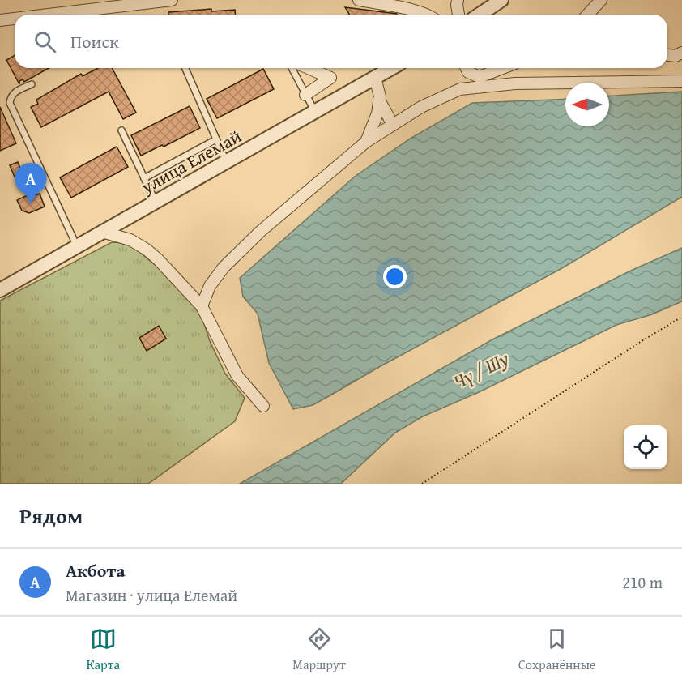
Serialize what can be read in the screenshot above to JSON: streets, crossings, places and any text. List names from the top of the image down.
{
  "streets": {
    "street": ["улица Елемай"]
  },
  "water": ["Чү / Шу"],
  "north": "left",
  "page": {
    "search": "Поиск",
    "pins": "A",
    "heading": "Рядом",
    "list": [
      {
        "mark": "A",
        "name": "Акбота",
        "note": "Магазин · улица Елемай",
        "value": "210 m"
      }
    ],
    "nav": ["Карта", "Маршрут", "Сохранённые"]
  }
}
